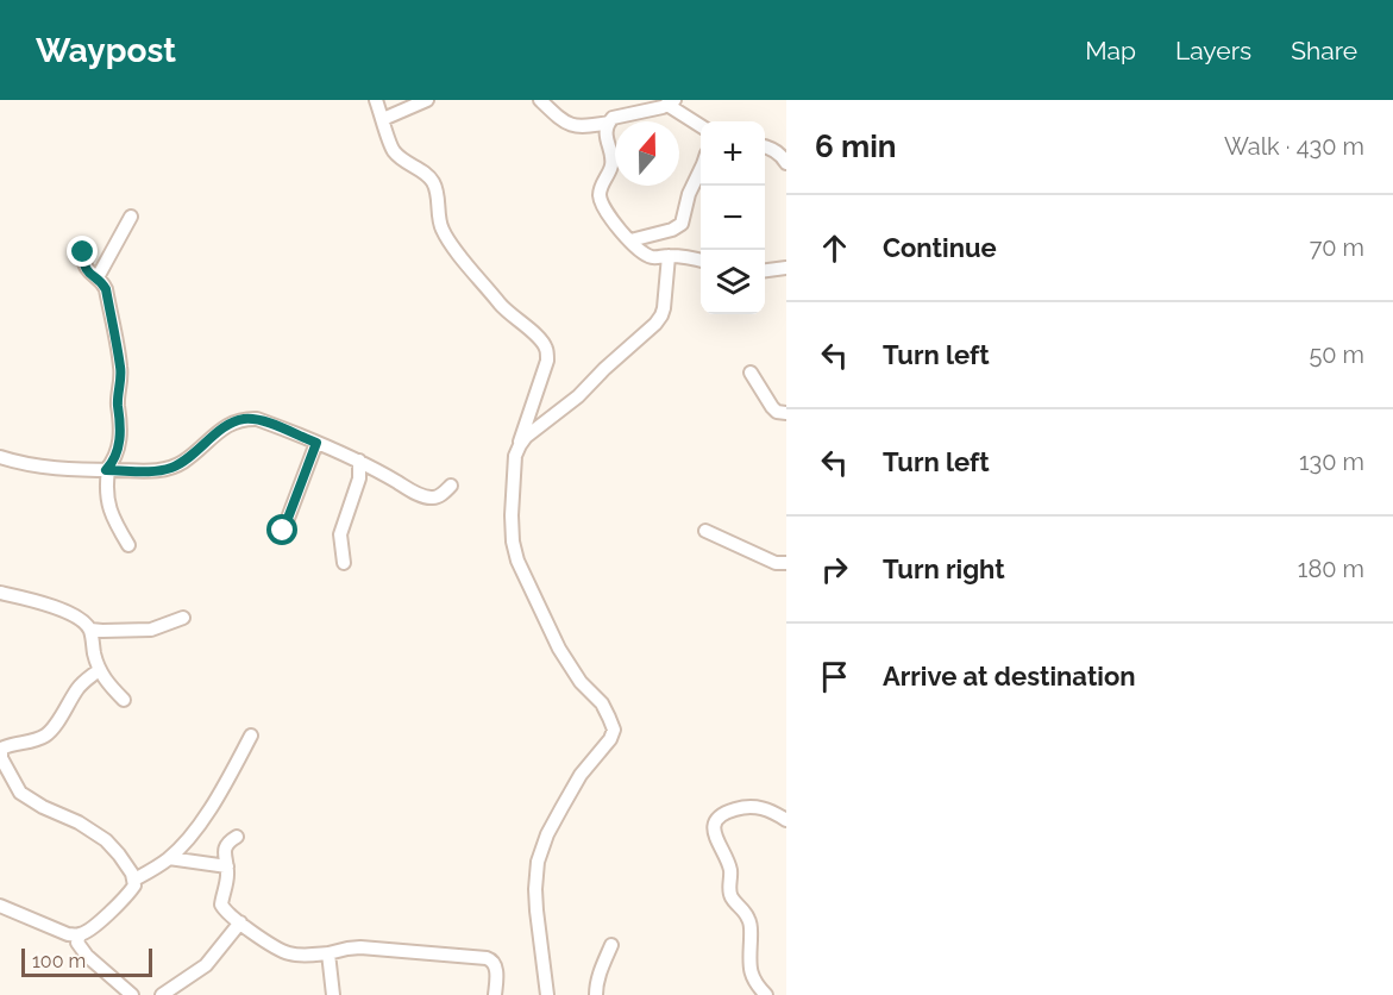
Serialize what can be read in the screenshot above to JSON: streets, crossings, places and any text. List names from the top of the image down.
{
  "scale_bar": "100 m",
  "north": "top",
  "page": {
    "header": "Waypost",
    "nav": ["Map", "Layers", "Share"],
    "heading": ["6 min", "Walk · 430 m"],
    "map_buttons": ["+", "−"],
    "list": [
      ["Continue", "70 m"],
      ["Turn left", "50 m"],
      ["Turn left", "130 m"],
      ["Turn right", "180 m"],
      "Arrive at destination"
    ],
    "scale": "100 m"
  }
}
